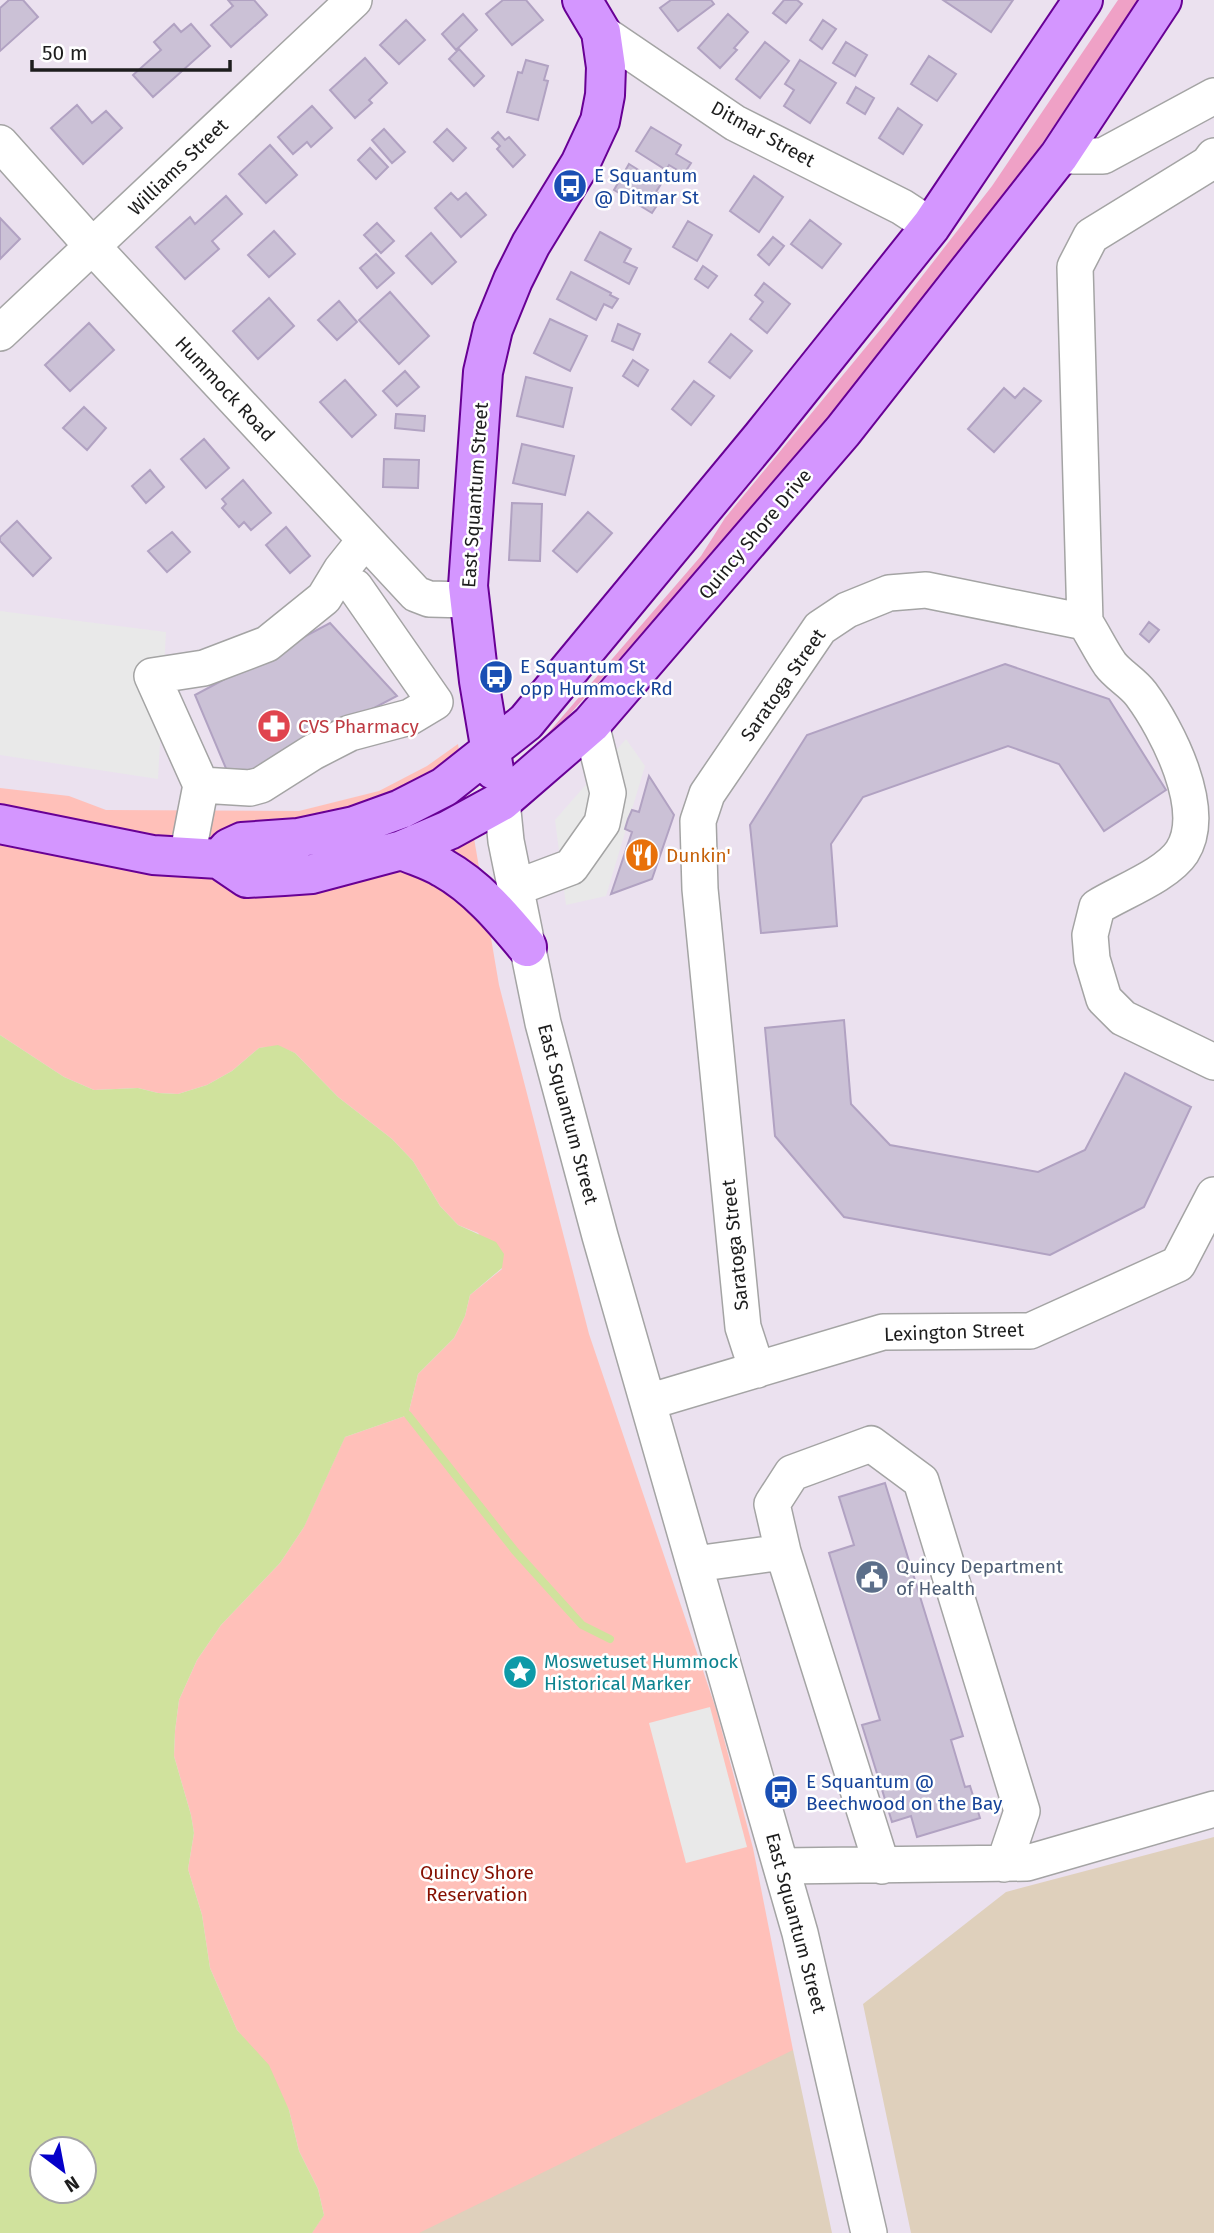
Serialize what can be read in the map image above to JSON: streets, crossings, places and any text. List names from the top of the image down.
{
  "streets": {
    "main road": ["East Squantum Street", "Quincy Shore Drive"],
    "street": [
      "Ditmar Street",
      "Williams Street",
      "Hummock Road",
      "Saratoga Street",
      "Lexington Street"
    ]
  },
  "crossings": [
    ["Ditmar Street", "East Squantum Street"],
    ["Williams Street", "Hummock Road"],
    ["Hummock Road", "East Squantum Street"],
    ["East Squantum Street", "Quincy Shore Drive"],
    ["East Squantum Street", "Lexington Street"],
    ["Saratoga Street", "Lexington Street"]
  ],
  "parks": ["Quincy Shore Reservation"],
  "places": {
    "bus stop": ["E Squantum @ Ditmar St", "E Squantum St opp Hummock Rd", "E Squantum @ Beechwood on the Bay"],
    "pharmacy": ["CVS Pharmacy"],
    "restaurant": ["Dunkin'"],
    "public building": ["Quincy Department of Health"],
    "place": ["Moswetuset Hummock Historical Marker"]
  },
  "scale_bar": "50 m",
  "north": "bottom right"
}
